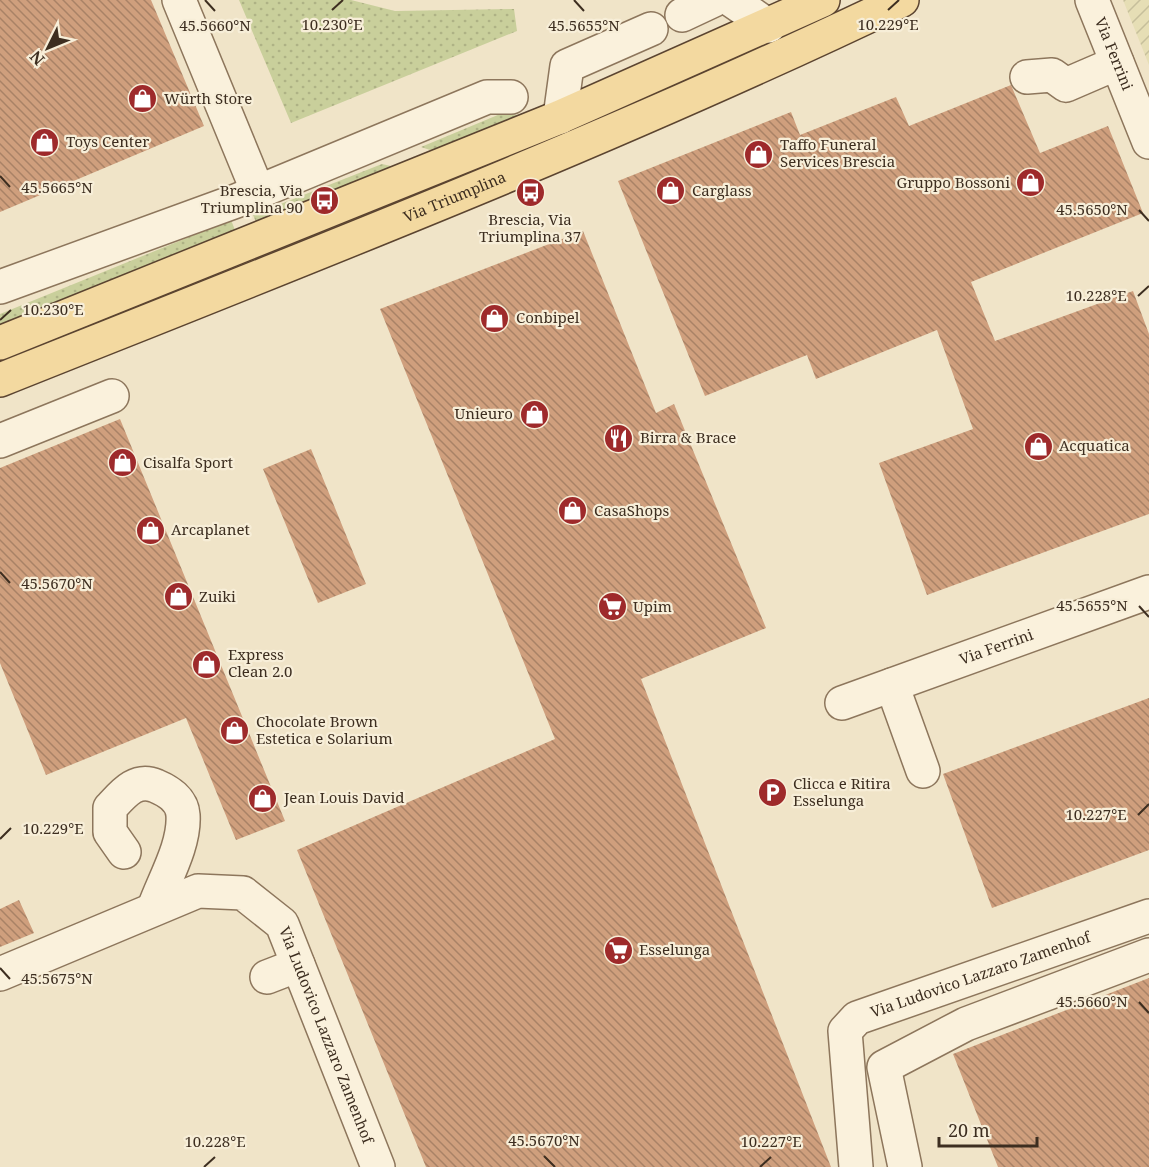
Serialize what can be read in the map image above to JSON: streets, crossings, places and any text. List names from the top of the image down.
{
  "streets": {
    "main road": ["Via Triumplina"],
    "street": ["Via Ferrini", "Via Ludovico Lazzaro Zamenhof"]
  },
  "places": {
    "shop": [
      "Würth Store",
      "Toys Center",
      "Taffo Funeral Services Brescia",
      "Gruppo Bossoni",
      "Carglass",
      "Conbipel",
      "Unieuro",
      "Acquatica",
      "Cisalfa Sport",
      "CasaShops",
      "Arcaplanet",
      "Zuiki",
      "Express Clean 2.0",
      "Chocolate Brown Estetica e Solarium",
      "Jean Louis David"
    ],
    "bus stop": ["Brescia, Via Triumplina 37", "Brescia, Via Triumplina 90"],
    "restaurant": ["Birra & Brace"],
    "supermarket": ["Upim", "Esselunga"],
    "parking": ["Clicca e Ritira Esselunga"]
  },
  "scale_bar": "20 m",
  "north": "bottom left",
  "coordinates": [
    "10.230°E",
    "10.229°E",
    "45.5660°N",
    "45.5655°N",
    "45.5665°N",
    "45.5650°N",
    "10.228°E",
    "45.5670°N",
    "10.227°E",
    "45.5675°N"
  ]
}
